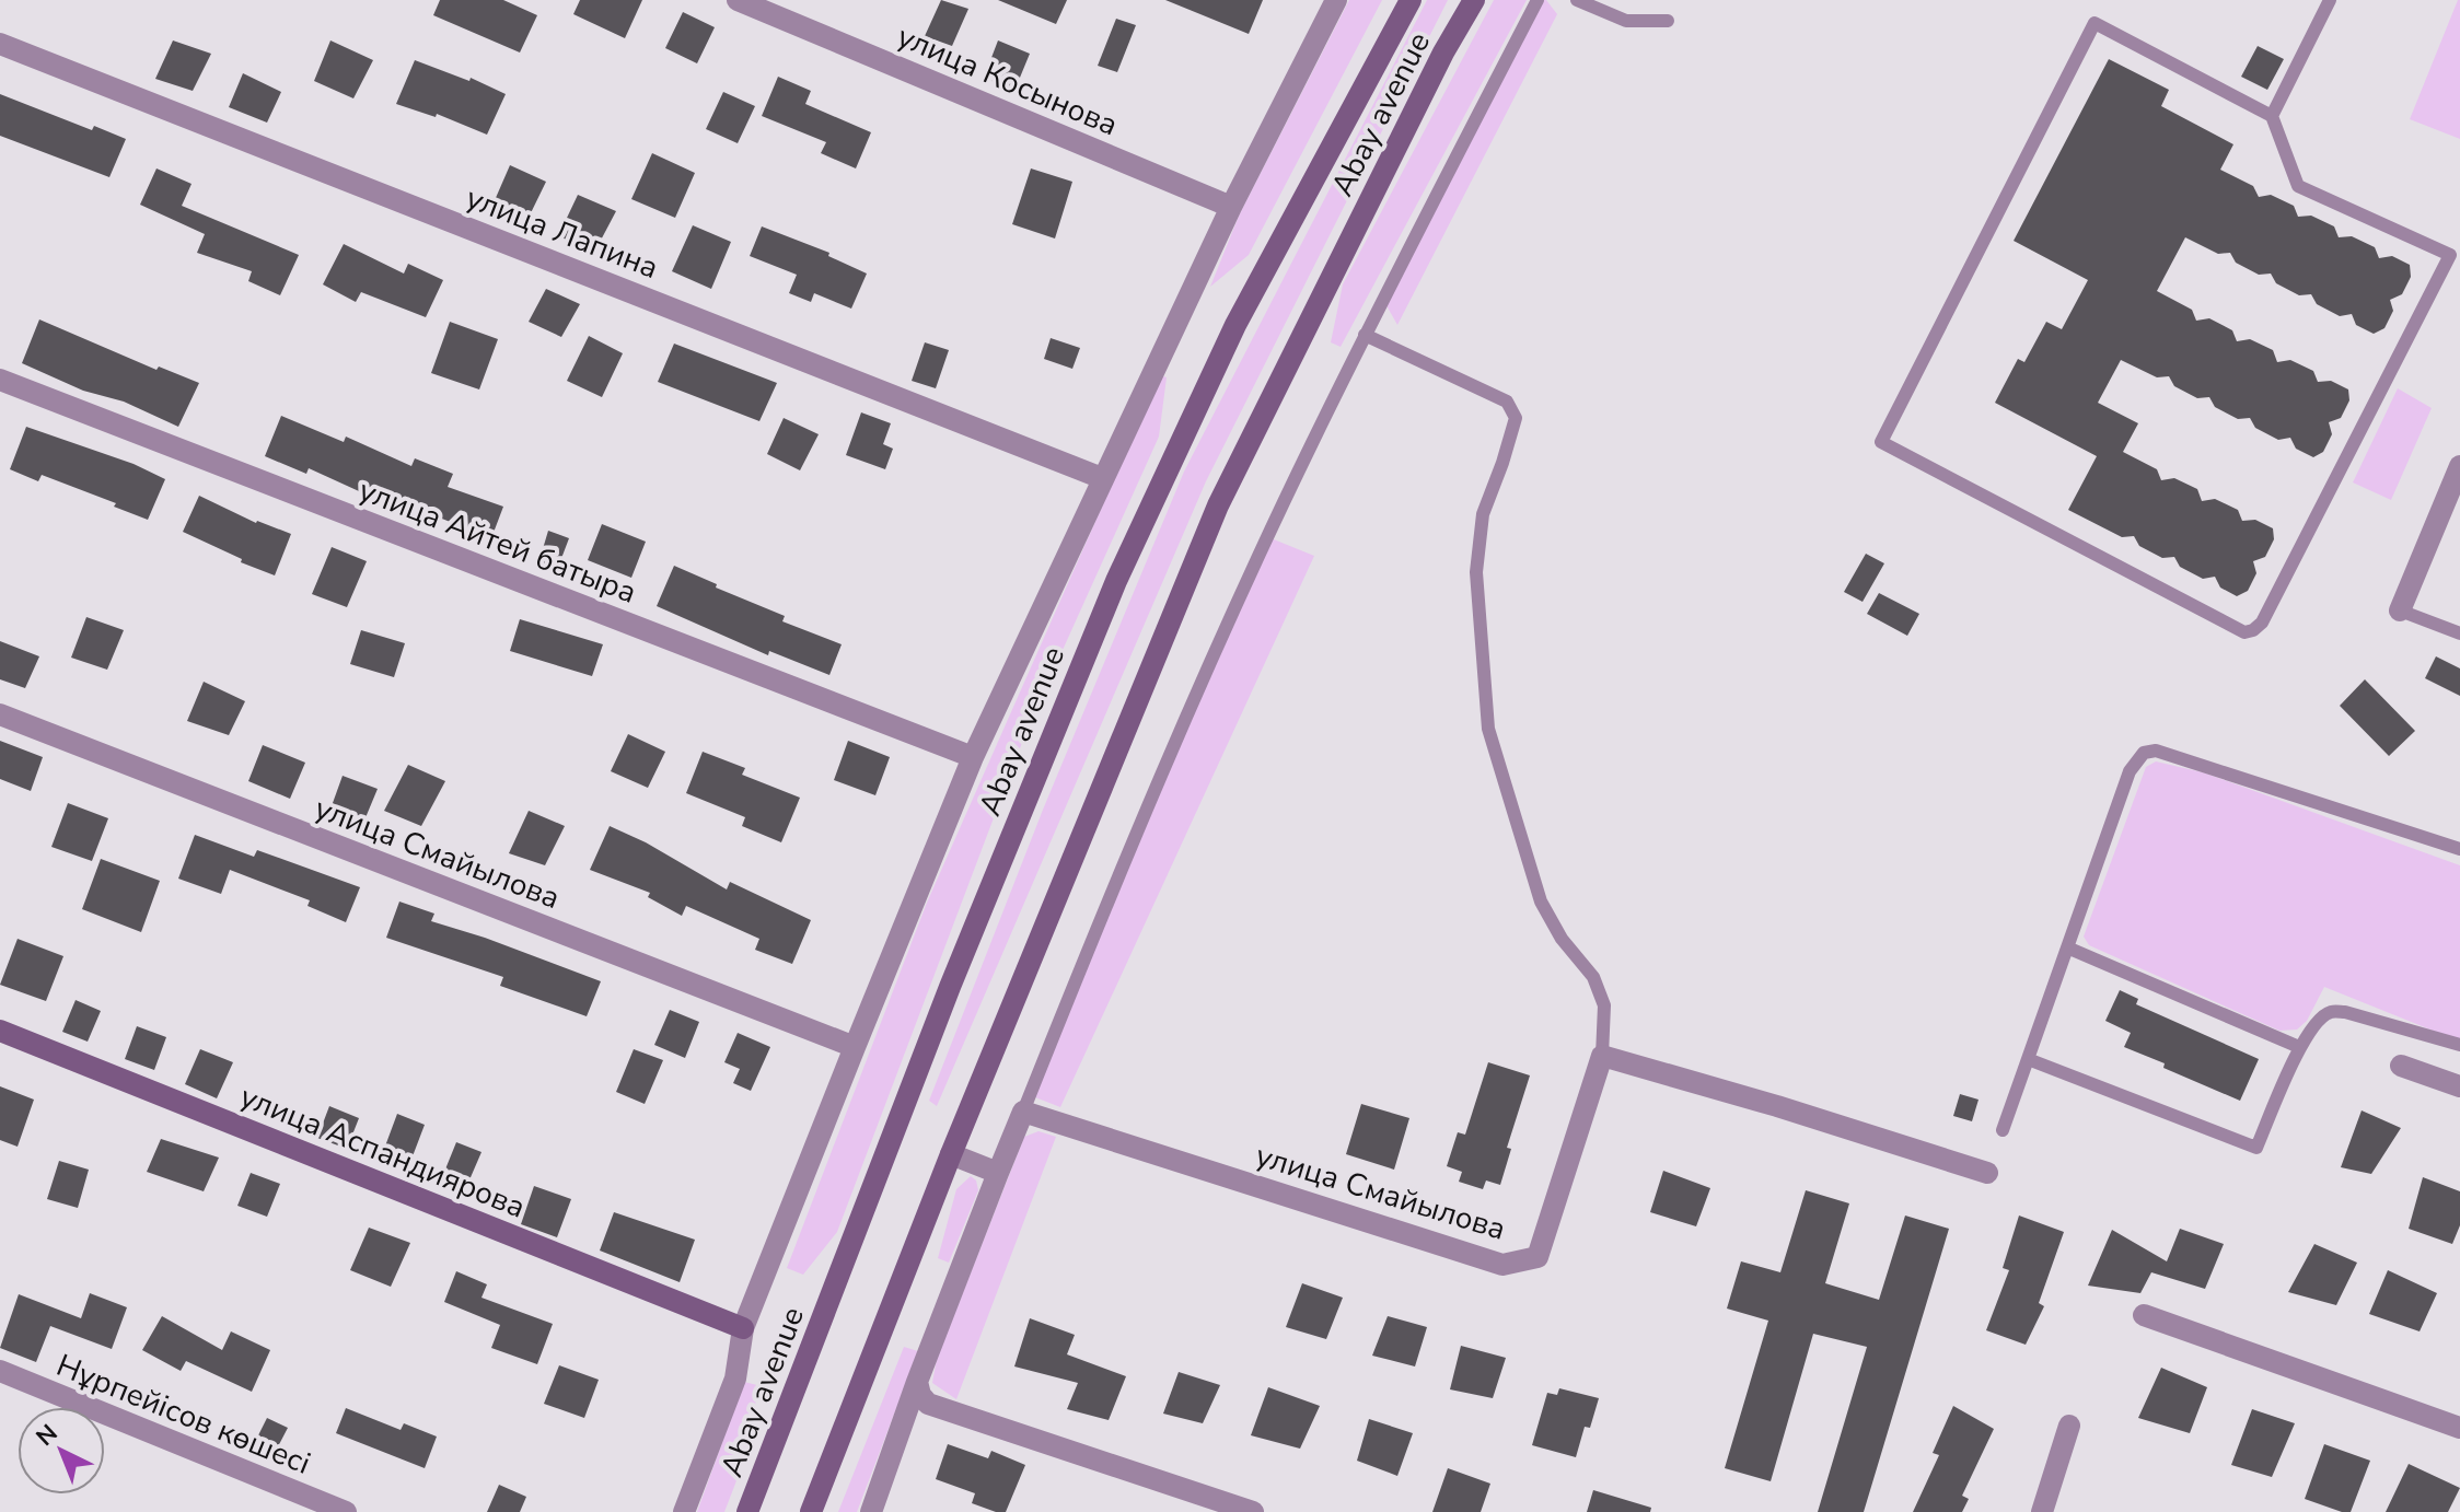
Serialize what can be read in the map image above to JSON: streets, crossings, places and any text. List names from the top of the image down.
{
  "streets": {
    "main road": ["Abay avenue", "улица Аспандиярова"],
    "street": [
      "улица Косынова",
      "улица Лапина",
      "улица Айтей батыра",
      "улица Смайылова",
      "Нұрпейісов көшесі"
    ]
  },
  "north": "top left"
}
